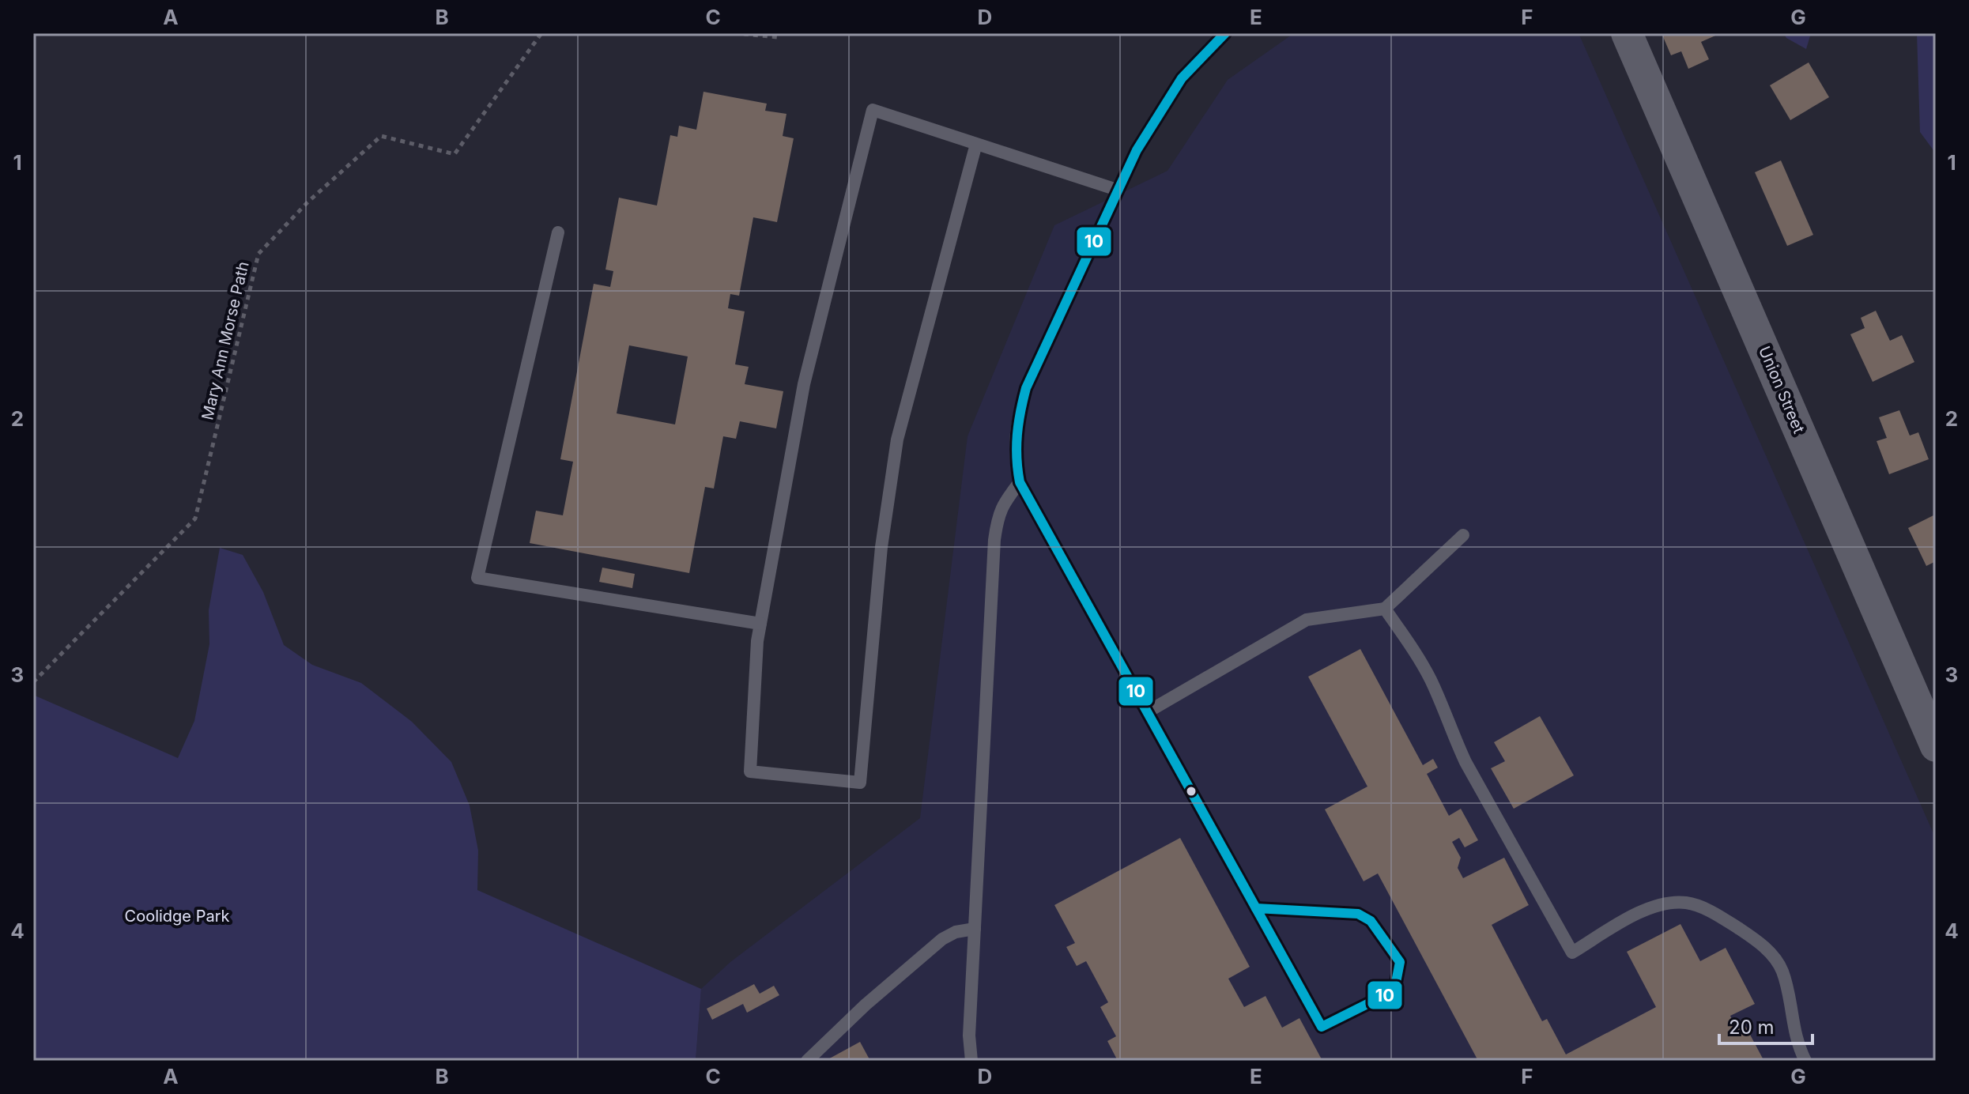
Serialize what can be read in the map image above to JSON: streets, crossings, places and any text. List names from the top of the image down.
{
  "streets": {
    "street": ["Union Street"],
    "path": ["Mary Ann Morse Path"]
  },
  "parks": ["Coolidge Park"],
  "lines": ["transit line 10"],
  "scale_bar": "20 m",
  "grid": {
    "columns": [
      "A",
      "B",
      "C",
      "D",
      "E",
      "F",
      "G"
    ],
    "rows": [
      "1",
      "2",
      "3",
      "4"
    ]
  }
}
